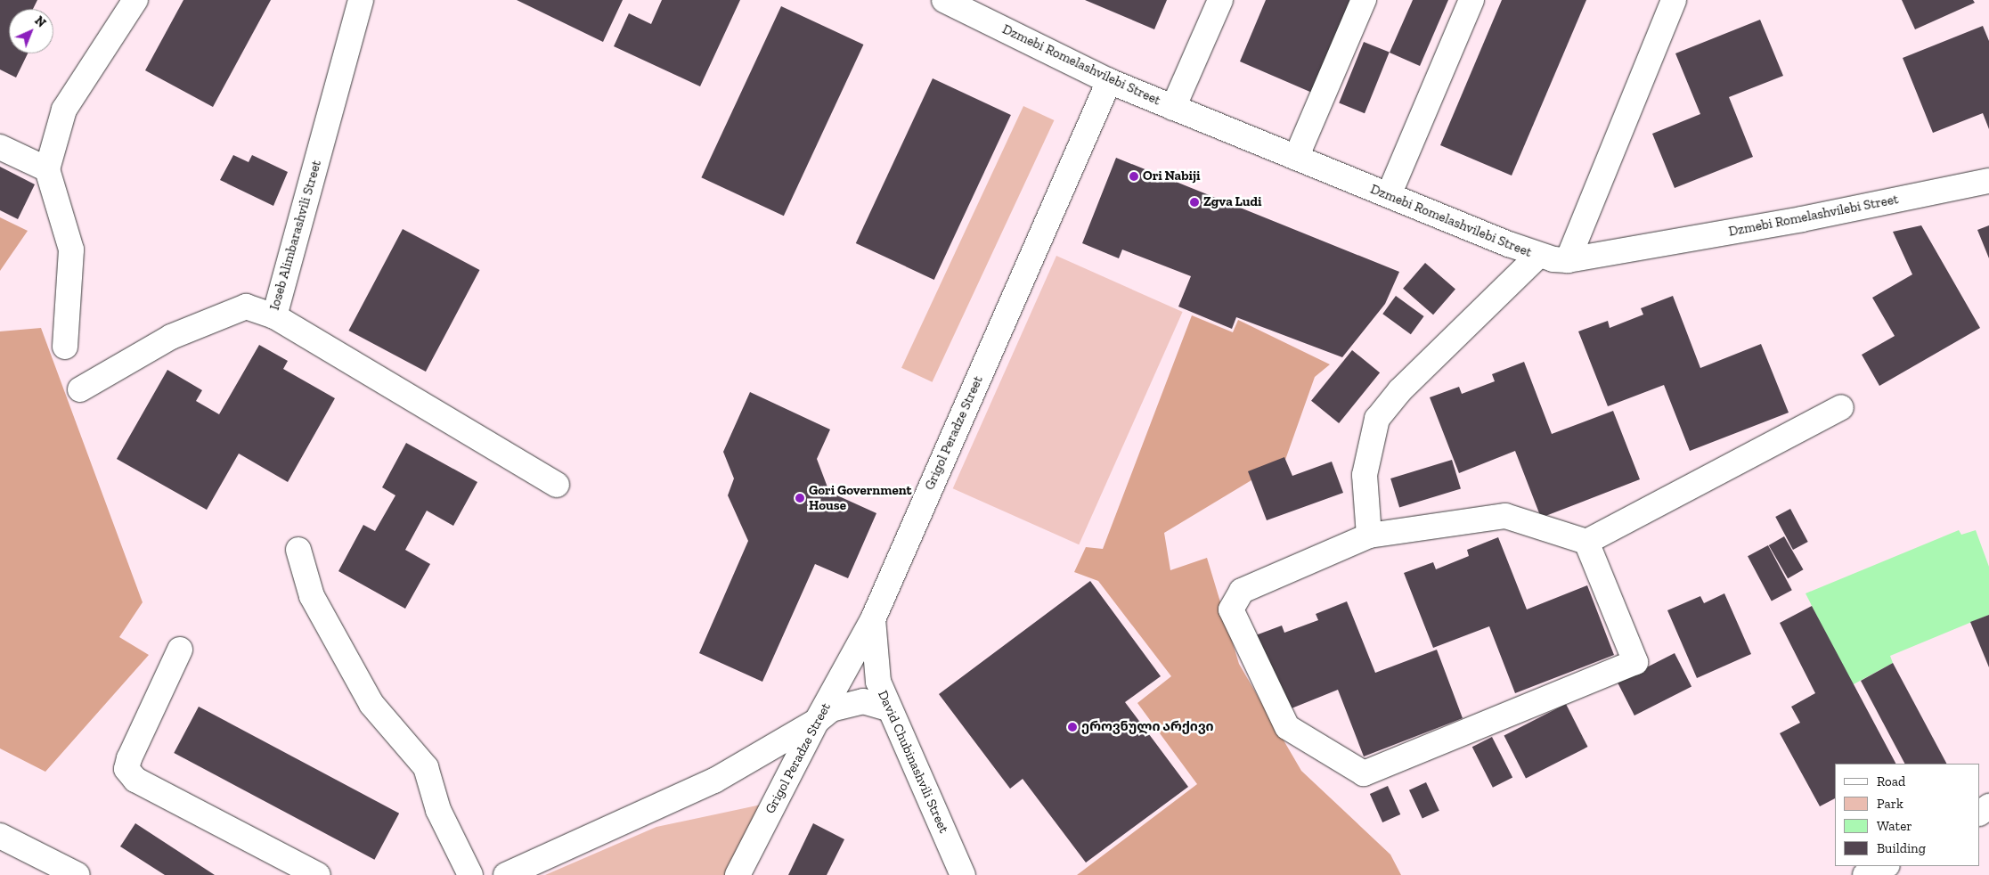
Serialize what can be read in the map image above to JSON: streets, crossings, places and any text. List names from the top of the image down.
{
  "streets": {
    "street": [
      "Dzmebi Romelashvilebi Street",
      "Ioseb Alimbarashvili Street",
      "Grigol Peradze Street",
      "David Chubinashvili Street"
    ]
  },
  "crossings": [
    ["Dzmebi Romelashvilebi Street", "Grigol Peradze Street"],
    ["Grigol Peradze Street", "David Chubinashvili Street"]
  ],
  "places": [
    "Ori Nabiji",
    "Zgva Ludi",
    "Gori Government House",
    "ეროვნული არქივი"
  ],
  "legend": [
    "Road",
    "Park",
    "Water",
    "Building"
  ],
  "north": "top right"
}
